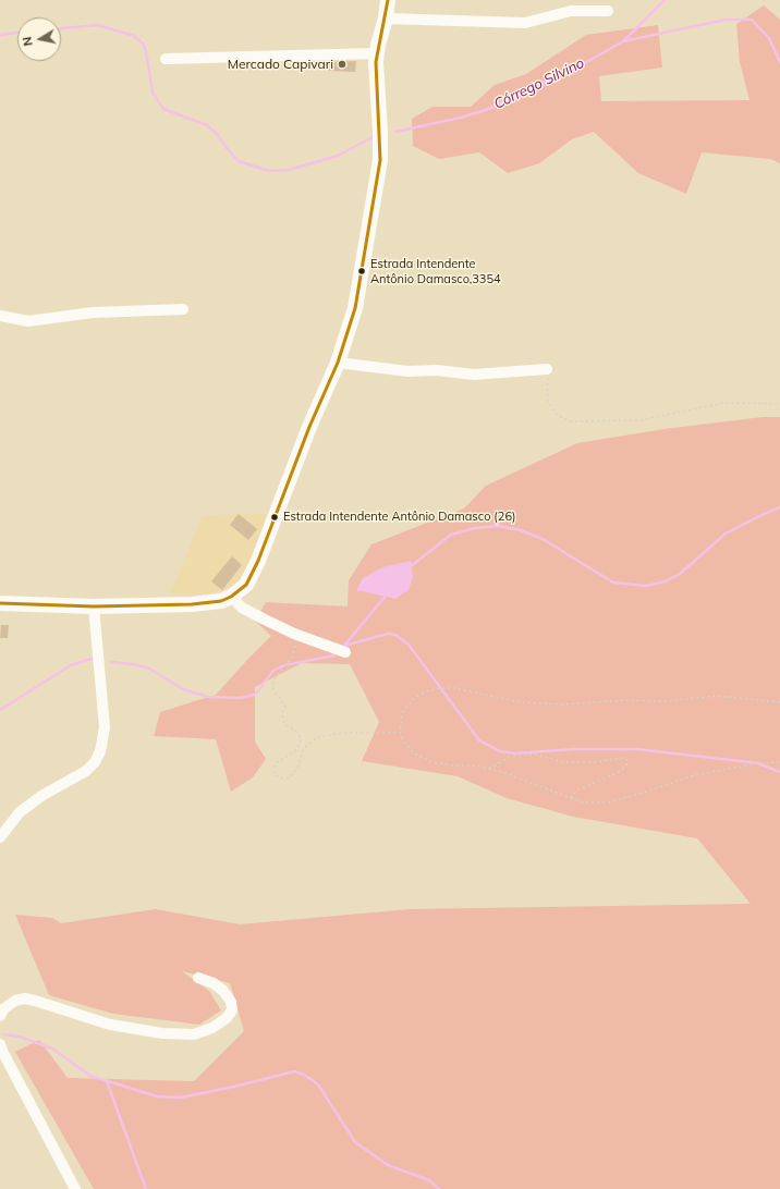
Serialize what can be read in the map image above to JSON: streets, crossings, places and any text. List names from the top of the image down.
{
  "water": ["Córrego Silvino"],
  "places": ["Mercado Capivari", "Estrada Intendente Antônio Damasco,3354", "Estrada Intendente Antônio Damasco (26)"],
  "north": "left"
}
